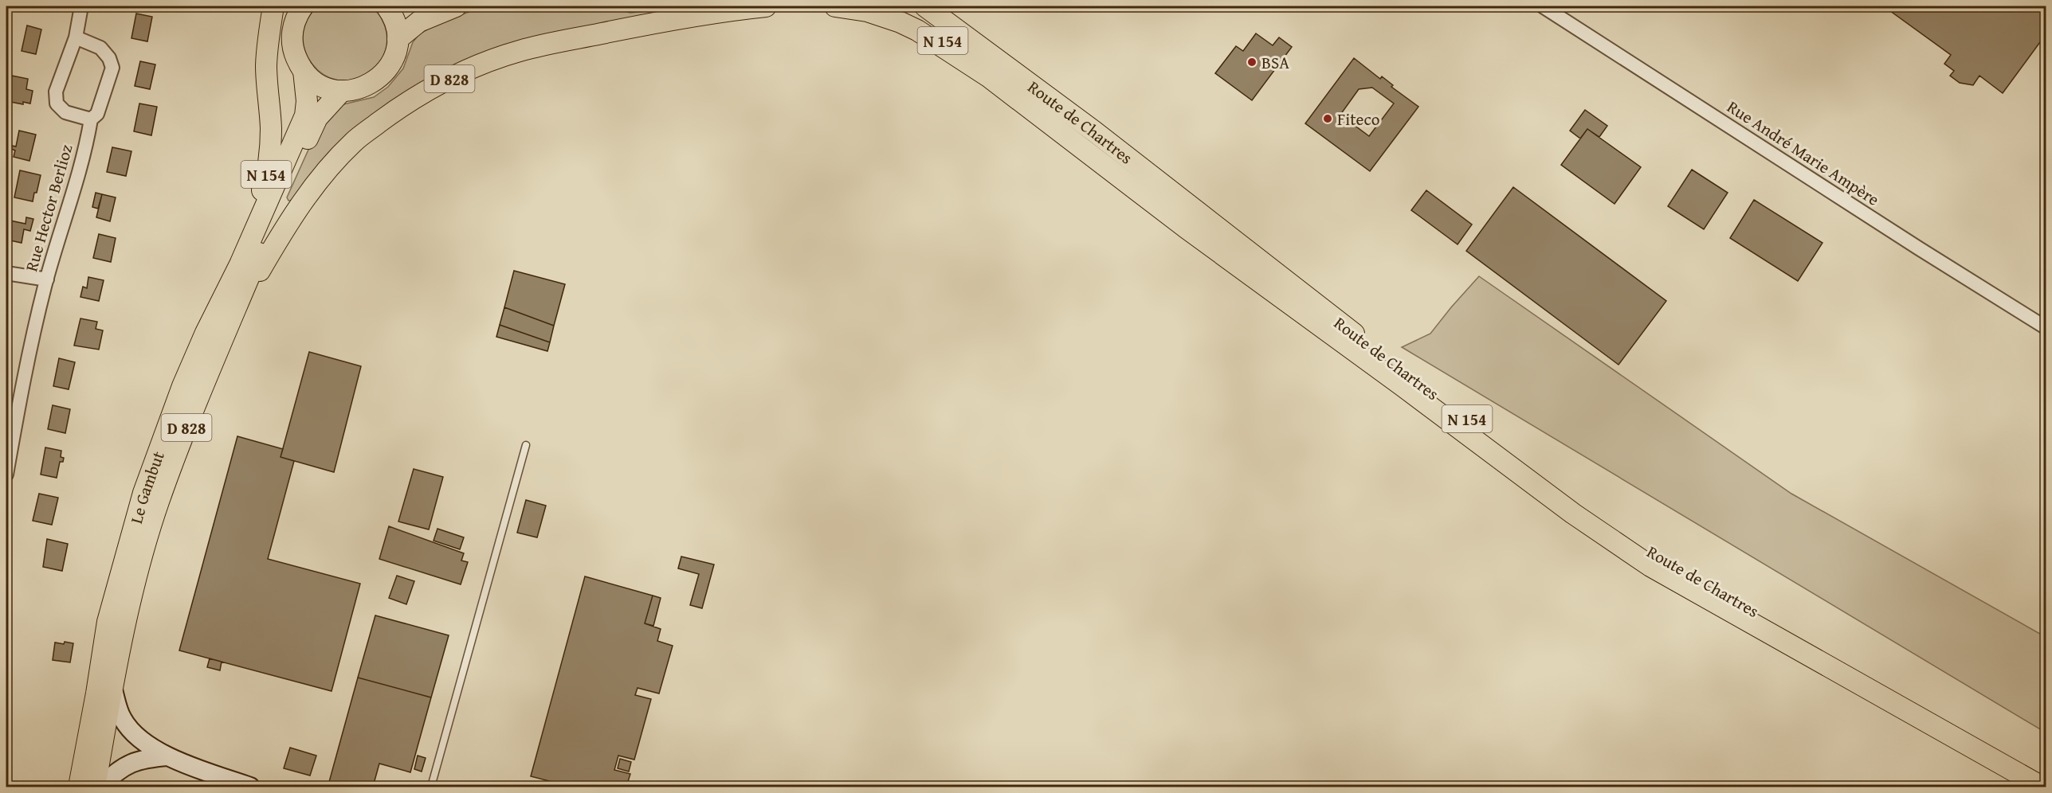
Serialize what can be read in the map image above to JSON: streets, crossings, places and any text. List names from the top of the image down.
{
  "streets": {
    "main road": [
      "N 154",
      "D 828",
      "Route de Chartres",
      "Le Gambut"
    ],
    "street": ["Rue André Marie Ampère", "Rue Hector Berlioz"]
  },
  "crossings": [
    ["N 154", "Le Gambut"],
    ["D 828", "Le Gambut"]
  ],
  "places": ["BSA", "Fiteco"]
}
